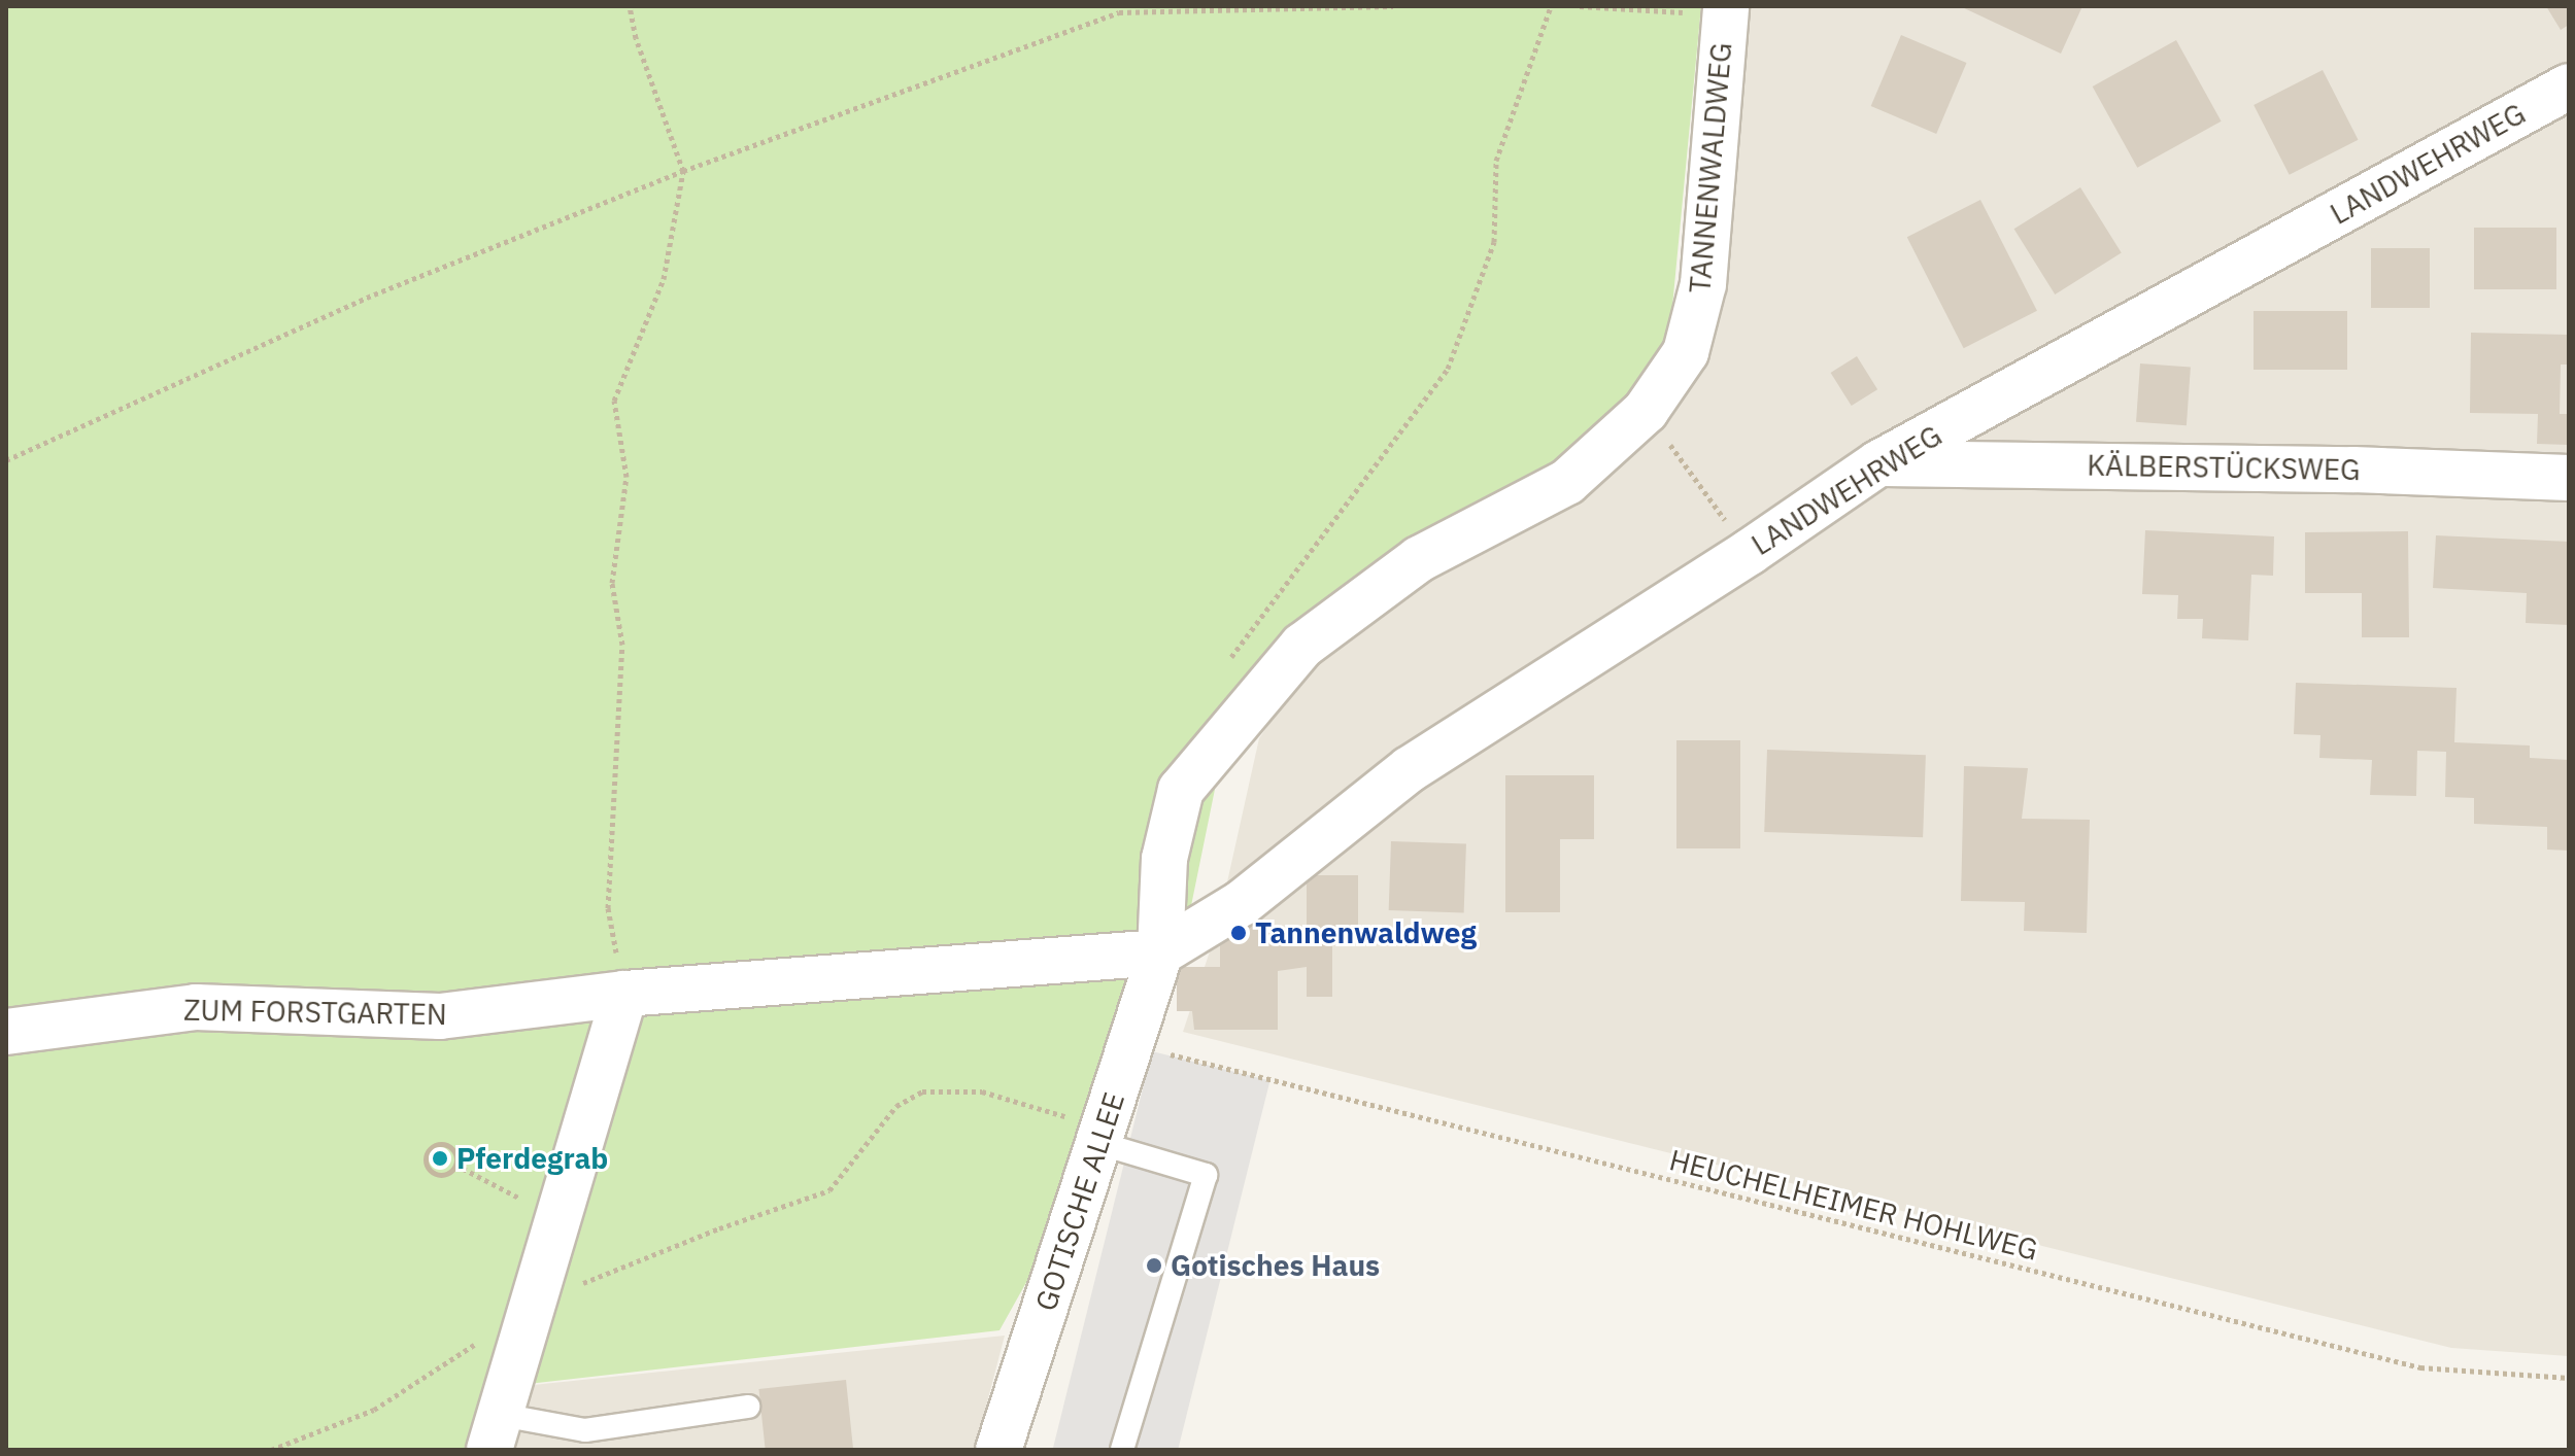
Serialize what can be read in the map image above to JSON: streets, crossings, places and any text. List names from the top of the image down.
{
  "streets": {
    "street": [
      "LANDWEHRWEG",
      "TANNENWALDWEG",
      "KÄLBERSTÜCKSWEG",
      "ZUM FORSTGARTEN",
      "GOTISCHE ALLEE"
    ],
    "path": ["HEUCHELHEIMER HOHLWEG"]
  },
  "crossings": [
    ["LANDWEHRWEG", "TANNENWALDWEG"],
    ["LANDWEHRWEG", "KÄLBERSTÜCKSWEG"],
    ["LANDWEHRWEG", "GOTISCHE ALLEE"],
    ["TANNENWALDWEG", "GOTISCHE ALLEE"],
    ["GOTISCHE ALLEE", "HEUCHELHEIMER HOHLWEG"]
  ],
  "places": ["Tannenwaldweg", "Pferdegrab", "Gotisches Haus"]
}
